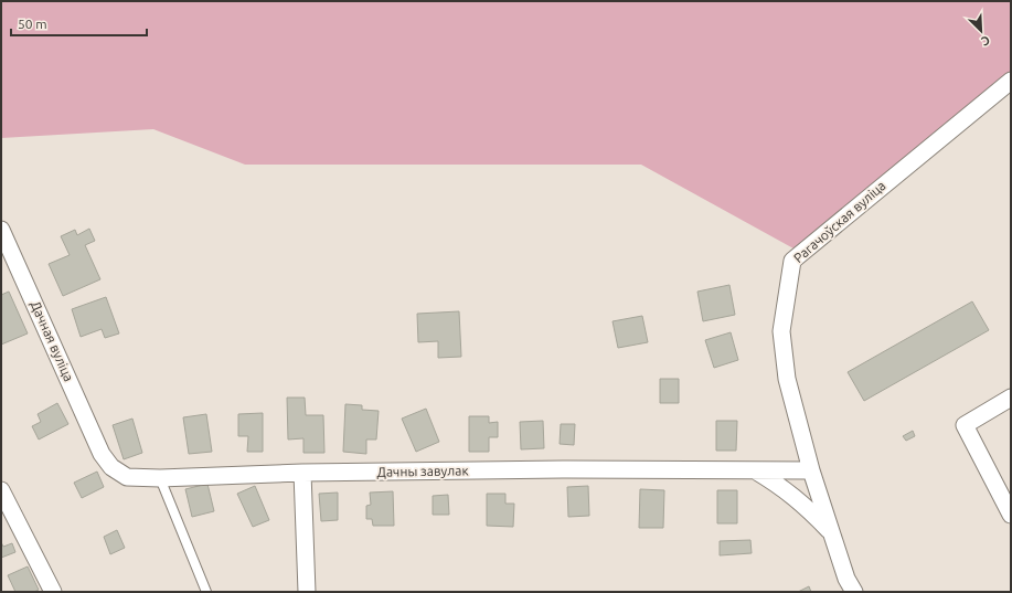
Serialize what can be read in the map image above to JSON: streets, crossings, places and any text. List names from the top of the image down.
{
  "streets": {
    "street": ["Рагачоўская вуліца", "Дачная вуліца", "Дачны завулак"]
  },
  "crossings": [
    ["Рагачоўская вуліца", "Дачны завулак"],
    ["Дачная вуліца", "Дачны завулак"]
  ],
  "scale_bar": "50 m",
  "north": "bottom right"
}
